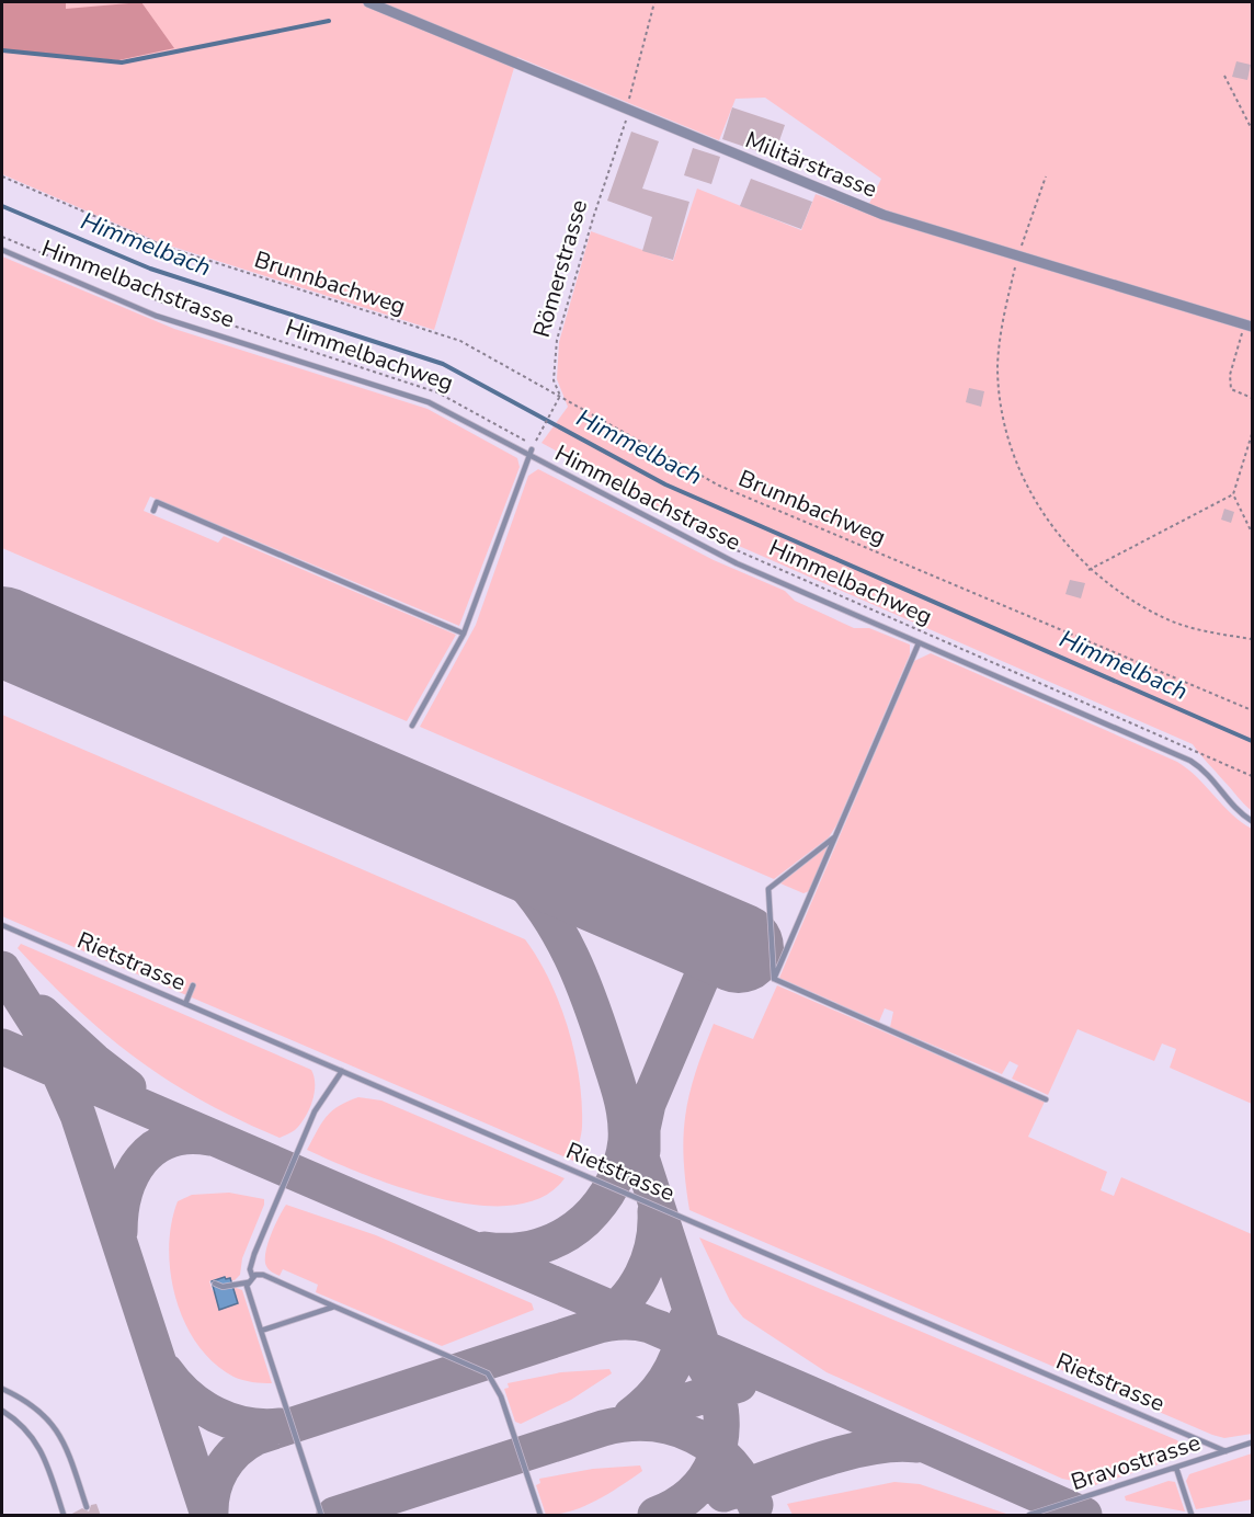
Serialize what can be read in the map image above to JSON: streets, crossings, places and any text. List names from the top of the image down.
{
  "streets": {
    "street": ["Militärstrasse"],
    "lane": ["Himmelbachstrasse", "Rietstrasse", "Bravostrasse"],
    "path": ["Römerstrasse", "Brunnbachweg", "Himmelbachweg"]
  },
  "crossings": [
    ["Militärstrasse", "Römerstrasse"],
    ["Römerstrasse", "Brunnbachweg"],
    ["Rietstrasse", "Bravostrasse"]
  ],
  "water": ["Himmelbach"]
}
